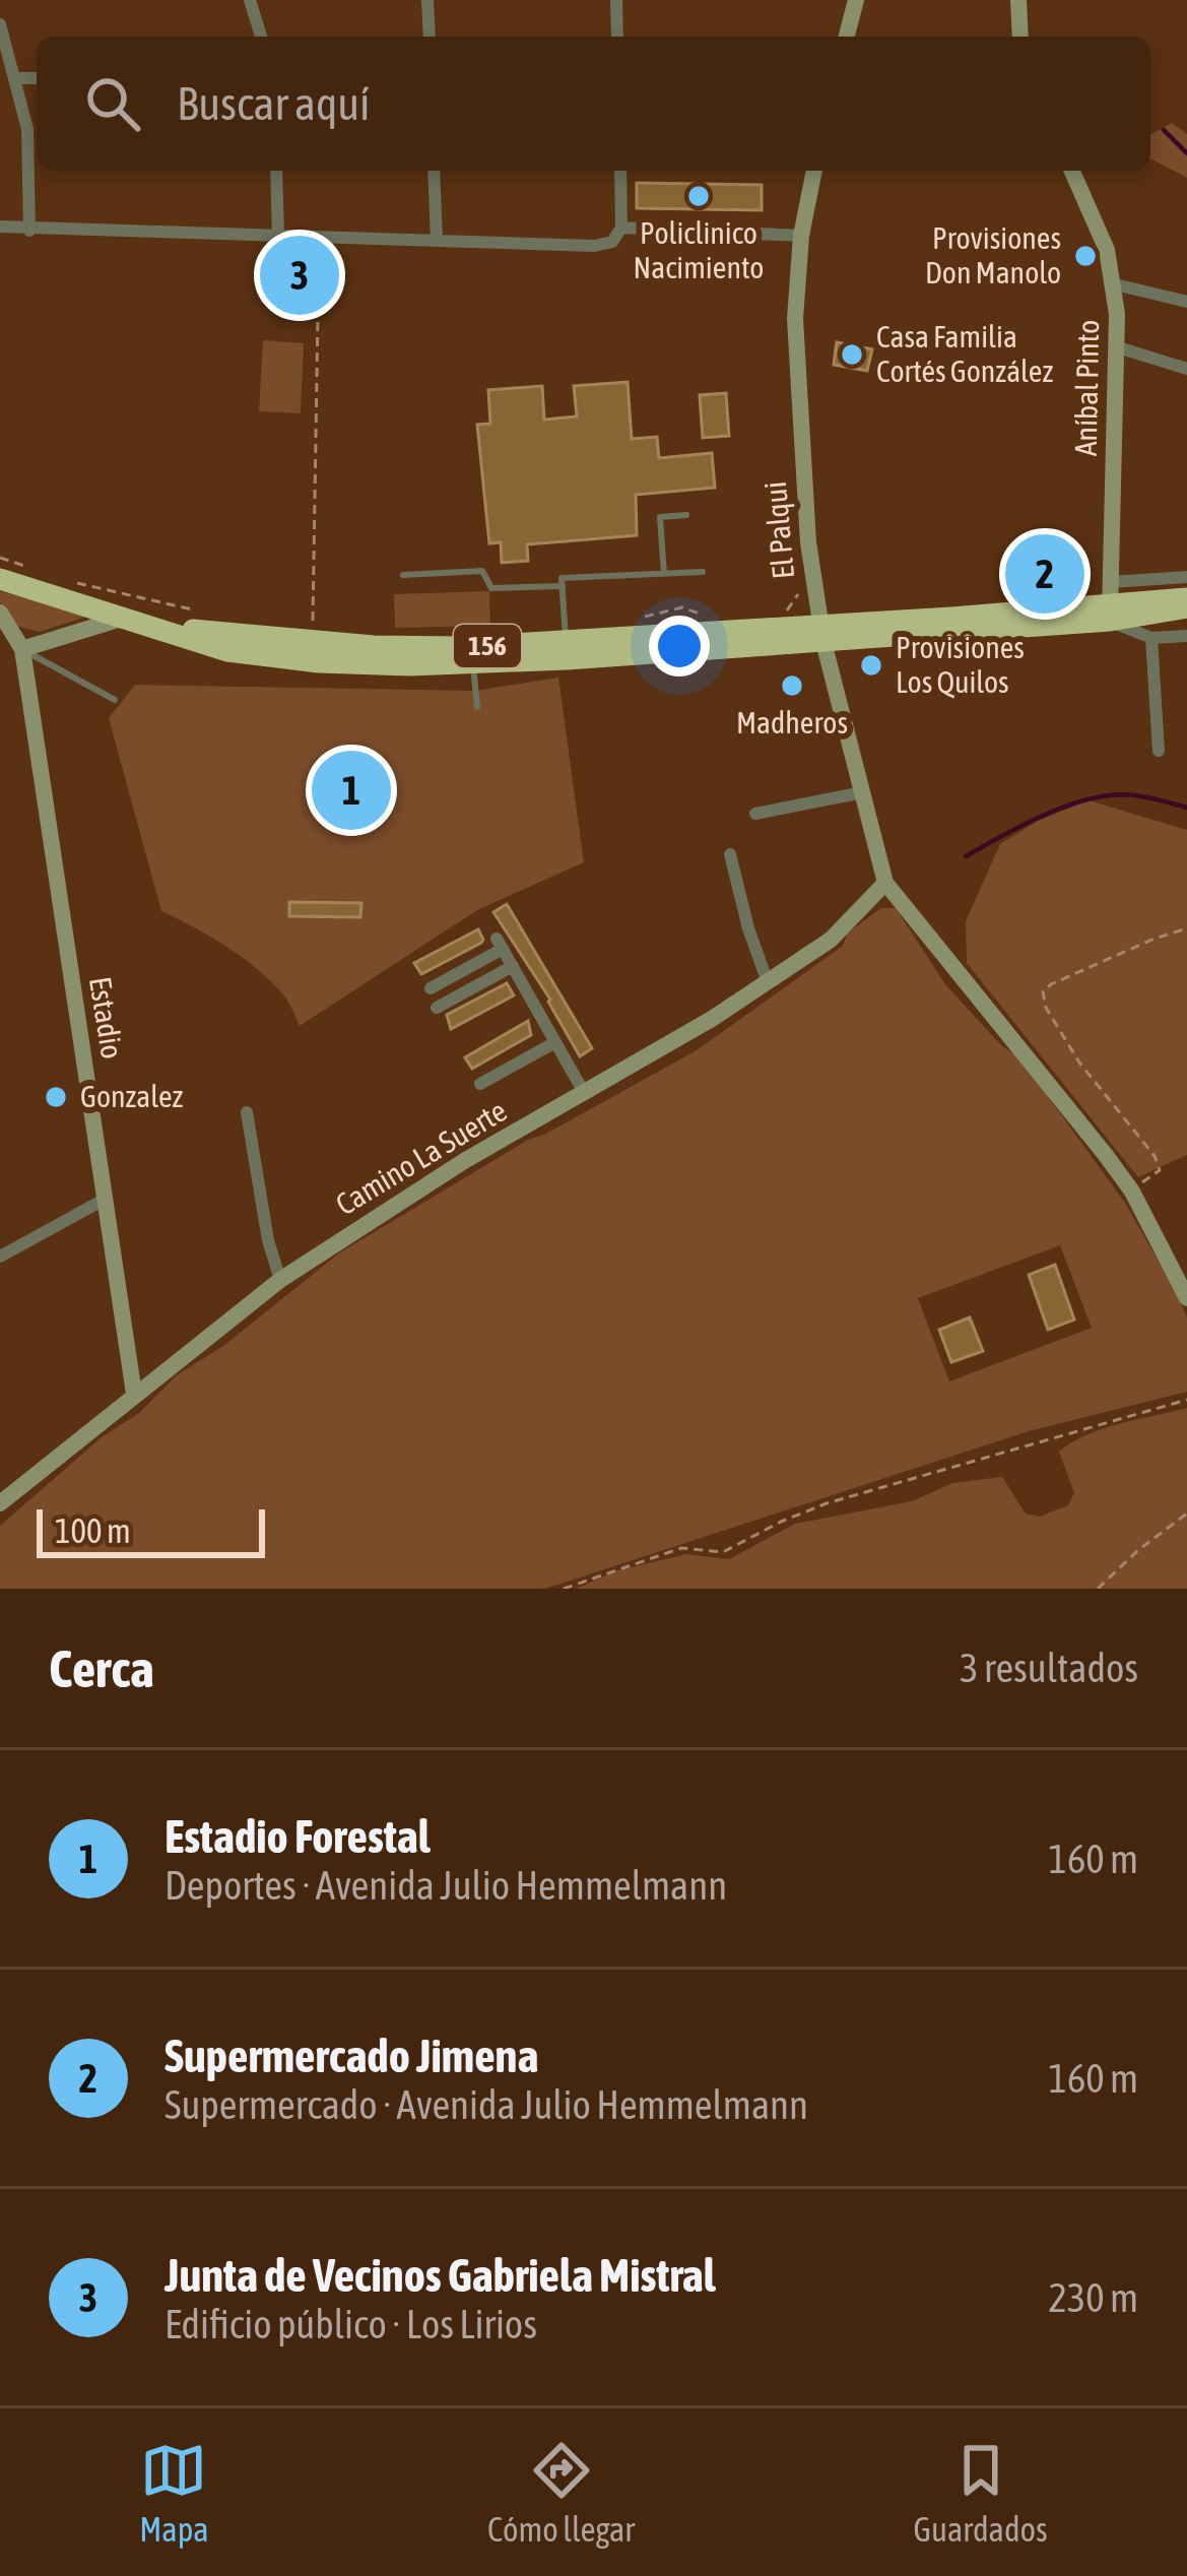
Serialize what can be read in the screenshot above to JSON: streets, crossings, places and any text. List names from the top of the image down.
{
  "streets": {
    "highway": ["156"],
    "street": [
      "Aníbal Pinto",
      "El Palqui",
      "Estadio",
      "Camino La Suerte"
    ]
  },
  "crossings": [
    ["Aníbal Pinto", "156"],
    ["El Palqui", "156"],
    ["El Palqui", "Camino La Suerte"],
    ["Estadio", "Camino La Suerte"]
  ],
  "places": [
    "Policlinico Nacimiento",
    "Provisiones Don Manolo",
    "Casa Familia Cortés González",
    "Provisiones Los Quilos",
    "Madheros",
    "Gonzalez"
  ],
  "scale_bar": "100 m",
  "page": {
    "search": "Buscar aquí",
    "pins": ["3", "2", "1"],
    "scale": "100 m",
    "heading": ["Cerca", "3 resultados"],
    "list": [
      {
        "mark": "1",
        "name": "Estadio Forestal",
        "note": "Deportes · Avenida Julio Hemmelmann",
        "value": "160 m"
      },
      {
        "mark": "2",
        "name": "Supermercado Jimena",
        "note": "Supermercado · Avenida Julio Hemmelmann",
        "value": "160 m"
      },
      {
        "mark": "3",
        "name": "Junta de Vecinos Gabriela Mistral",
        "note": "Edificio público · Los Lirios",
        "value": "230 m"
      }
    ],
    "nav": ["Mapa", "Cómo llegar", "Guardados"]
  }
}
